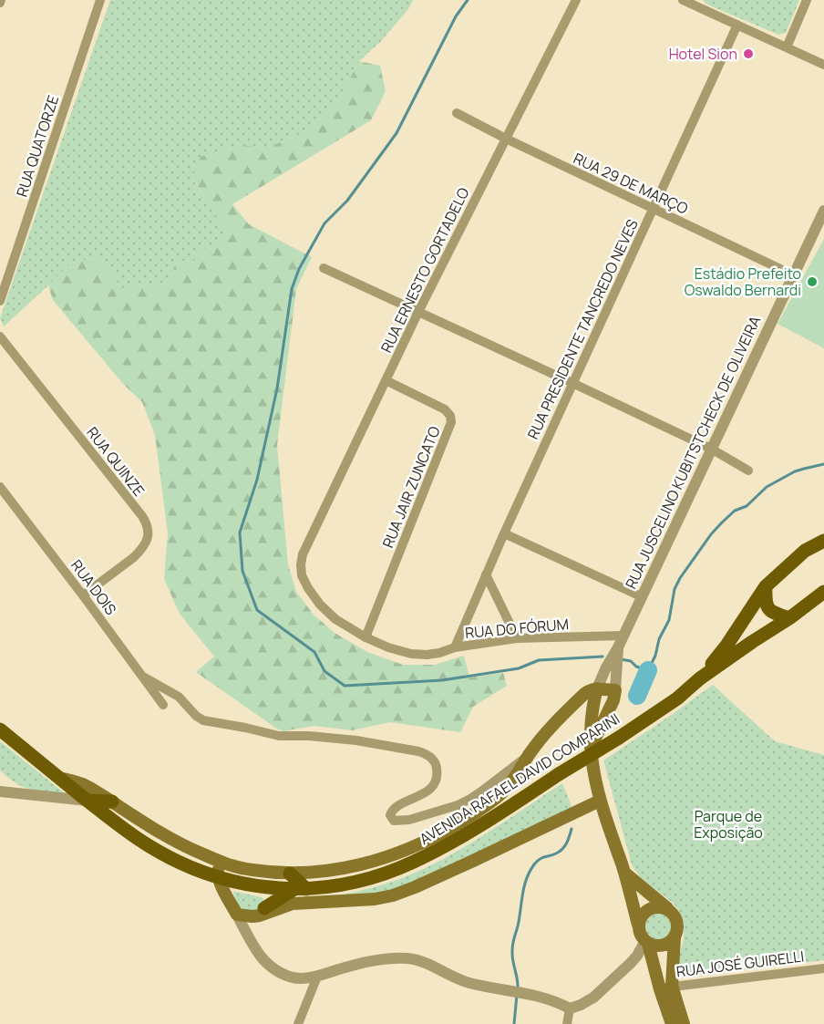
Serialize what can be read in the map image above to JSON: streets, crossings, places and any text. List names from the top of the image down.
{
  "streets": {
    "main road": ["AVENIDA RAFAEL DAVID COMPARINI"],
    "street": [
      "RUA QUATORZE",
      "RUA 29 DE MARÇO",
      "RUA ERNESTO GORTADELO",
      "RUA PRESIDENTE TANCREDO NEVES",
      "RUA JUSCELINO KUBITSTCHECK DE OLIVEIRA",
      "RUA QUINZE",
      "RUA JAIR ZUNCATO",
      "RUA DOIS",
      "RUA DO FÓRUM",
      "RUA JOSÉ GUIRELLI"
    ]
  },
  "crossings": [
    ["RUA 29 DE MARÇO", "RUA ERNESTO GORTADELO"],
    ["RUA 29 DE MARÇO", "RUA PRESIDENTE TANCREDO NEVES"],
    ["RUA 29 DE MARÇO", "RUA JUSCELINO KUBITSTCHECK DE OLIVEIRA"],
    ["RUA ERNESTO GORTADELO", "RUA JAIR ZUNCATO"],
    ["RUA ERNESTO GORTADELO", "RUA DO FÓRUM"],
    ["RUA PRESIDENTE TANCREDO NEVES", "RUA DO FÓRUM"],
    ["RUA JUSCELINO KUBITSTCHECK DE OLIVEIRA", "RUA DO FÓRUM"],
    ["RUA QUINZE", "RUA DOIS"],
    ["RUA JAIR ZUNCATO", "RUA DO FÓRUM"]
  ],
  "parks": ["Parque de Exposição"],
  "places": ["Hotel Sion", "Estádio Prefeito Oswaldo Bernardi"]
}
